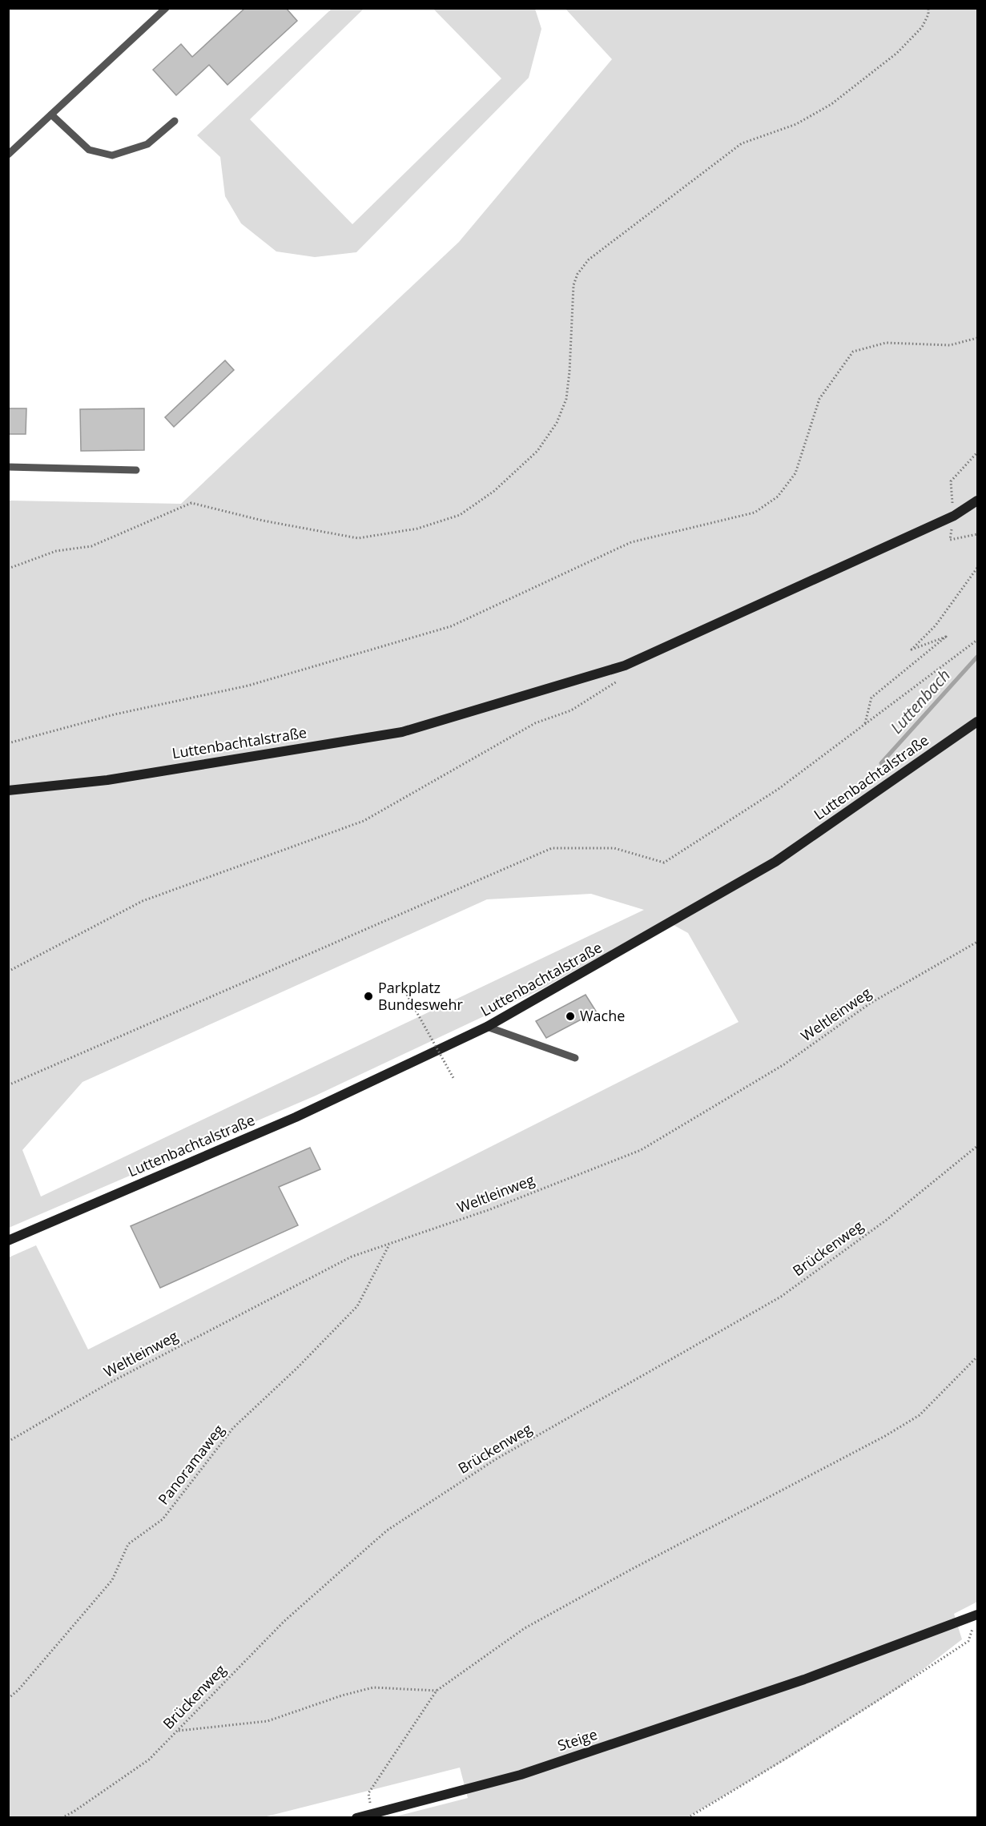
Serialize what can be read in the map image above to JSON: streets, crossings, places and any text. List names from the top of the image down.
{
  "streets": {
    "street": ["Luttenbachtalstraße", "Steige"],
    "path": ["Weltleinweg", "Brückenweg", "Panoramaweg"]
  },
  "crossings": [
    ["Weltleinweg", "Panoramaweg"]
  ],
  "water": ["Luttenbach"],
  "places": ["Parkplatz Bundeswehr", "Wache"]
}
